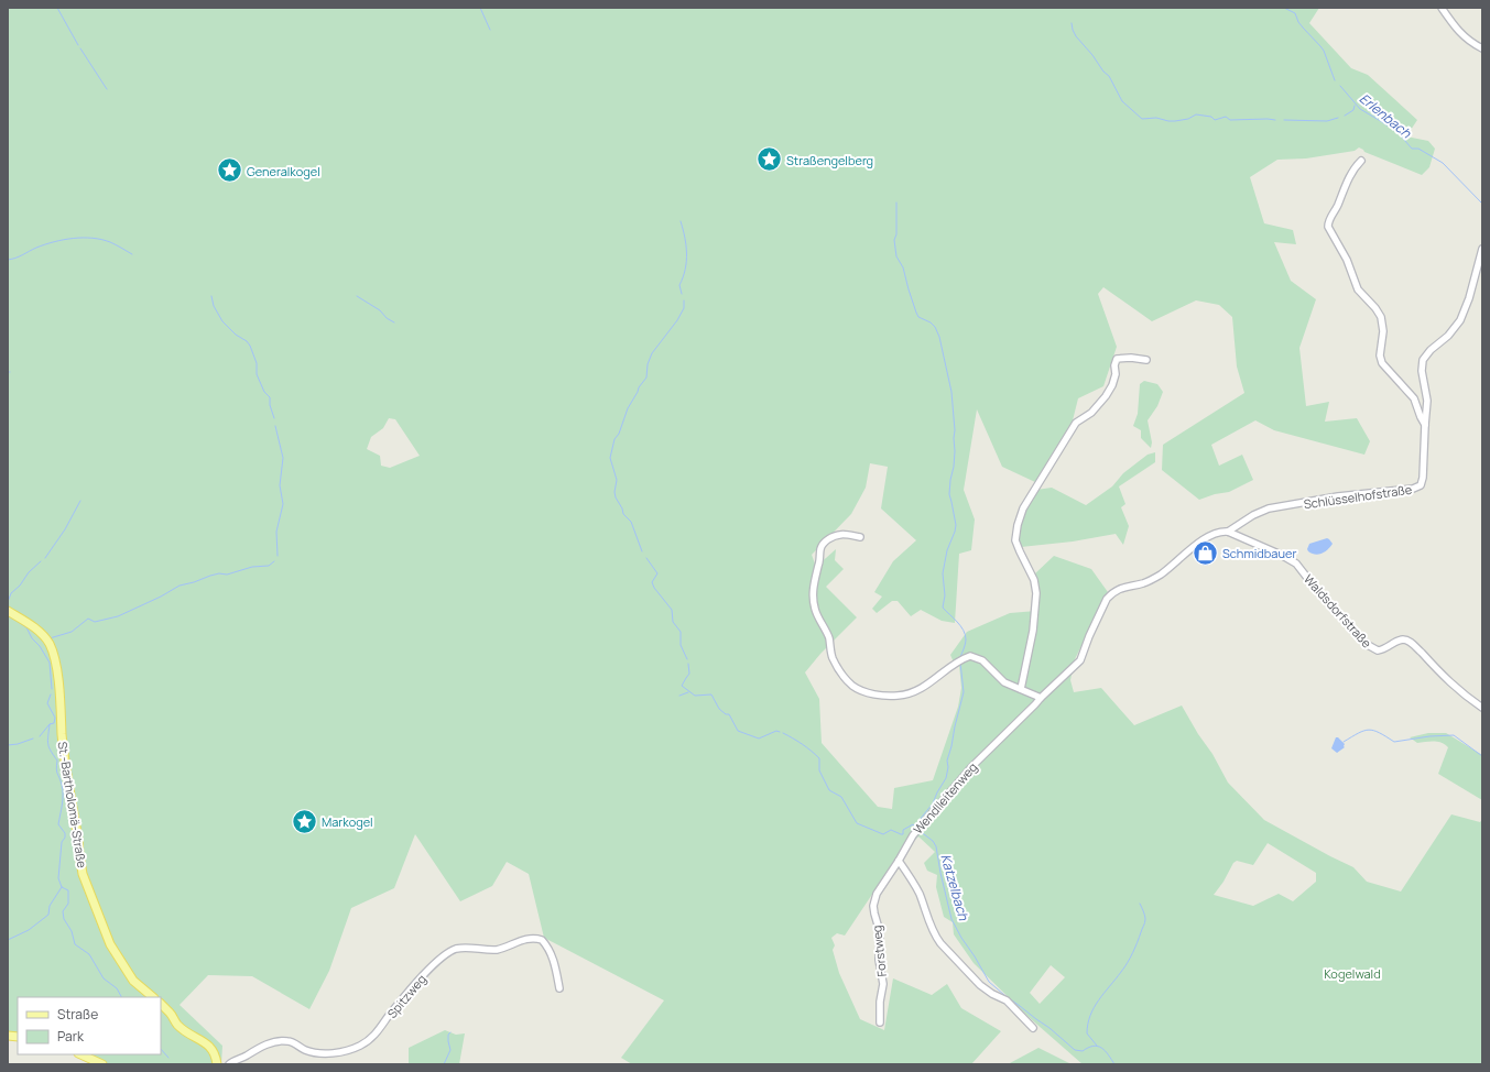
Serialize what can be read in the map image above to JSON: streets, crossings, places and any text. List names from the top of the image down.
{
  "streets": {
    "main road": ["St.-Bartholomä-Straße"],
    "street": [
      "Schlüsselhofstraße",
      "Waldsdorfstraße",
      "Wendlleitenweg",
      "Forstweg",
      "Spitzweg"
    ]
  },
  "crossings": [
    ["Schlüsselhofstraße", "Waldsdorfstraße"],
    ["Wendlleitenweg", "Forstweg"]
  ],
  "water": ["Erlenbach", "Katzelbach"],
  "parks": ["Kogelwald"],
  "places": {
    "place": ["Straßengelberg", "Generalkogel", "Markogel"],
    "shop": ["Schmidbauer"]
  },
  "legend": ["Straße", "Park"]
}
